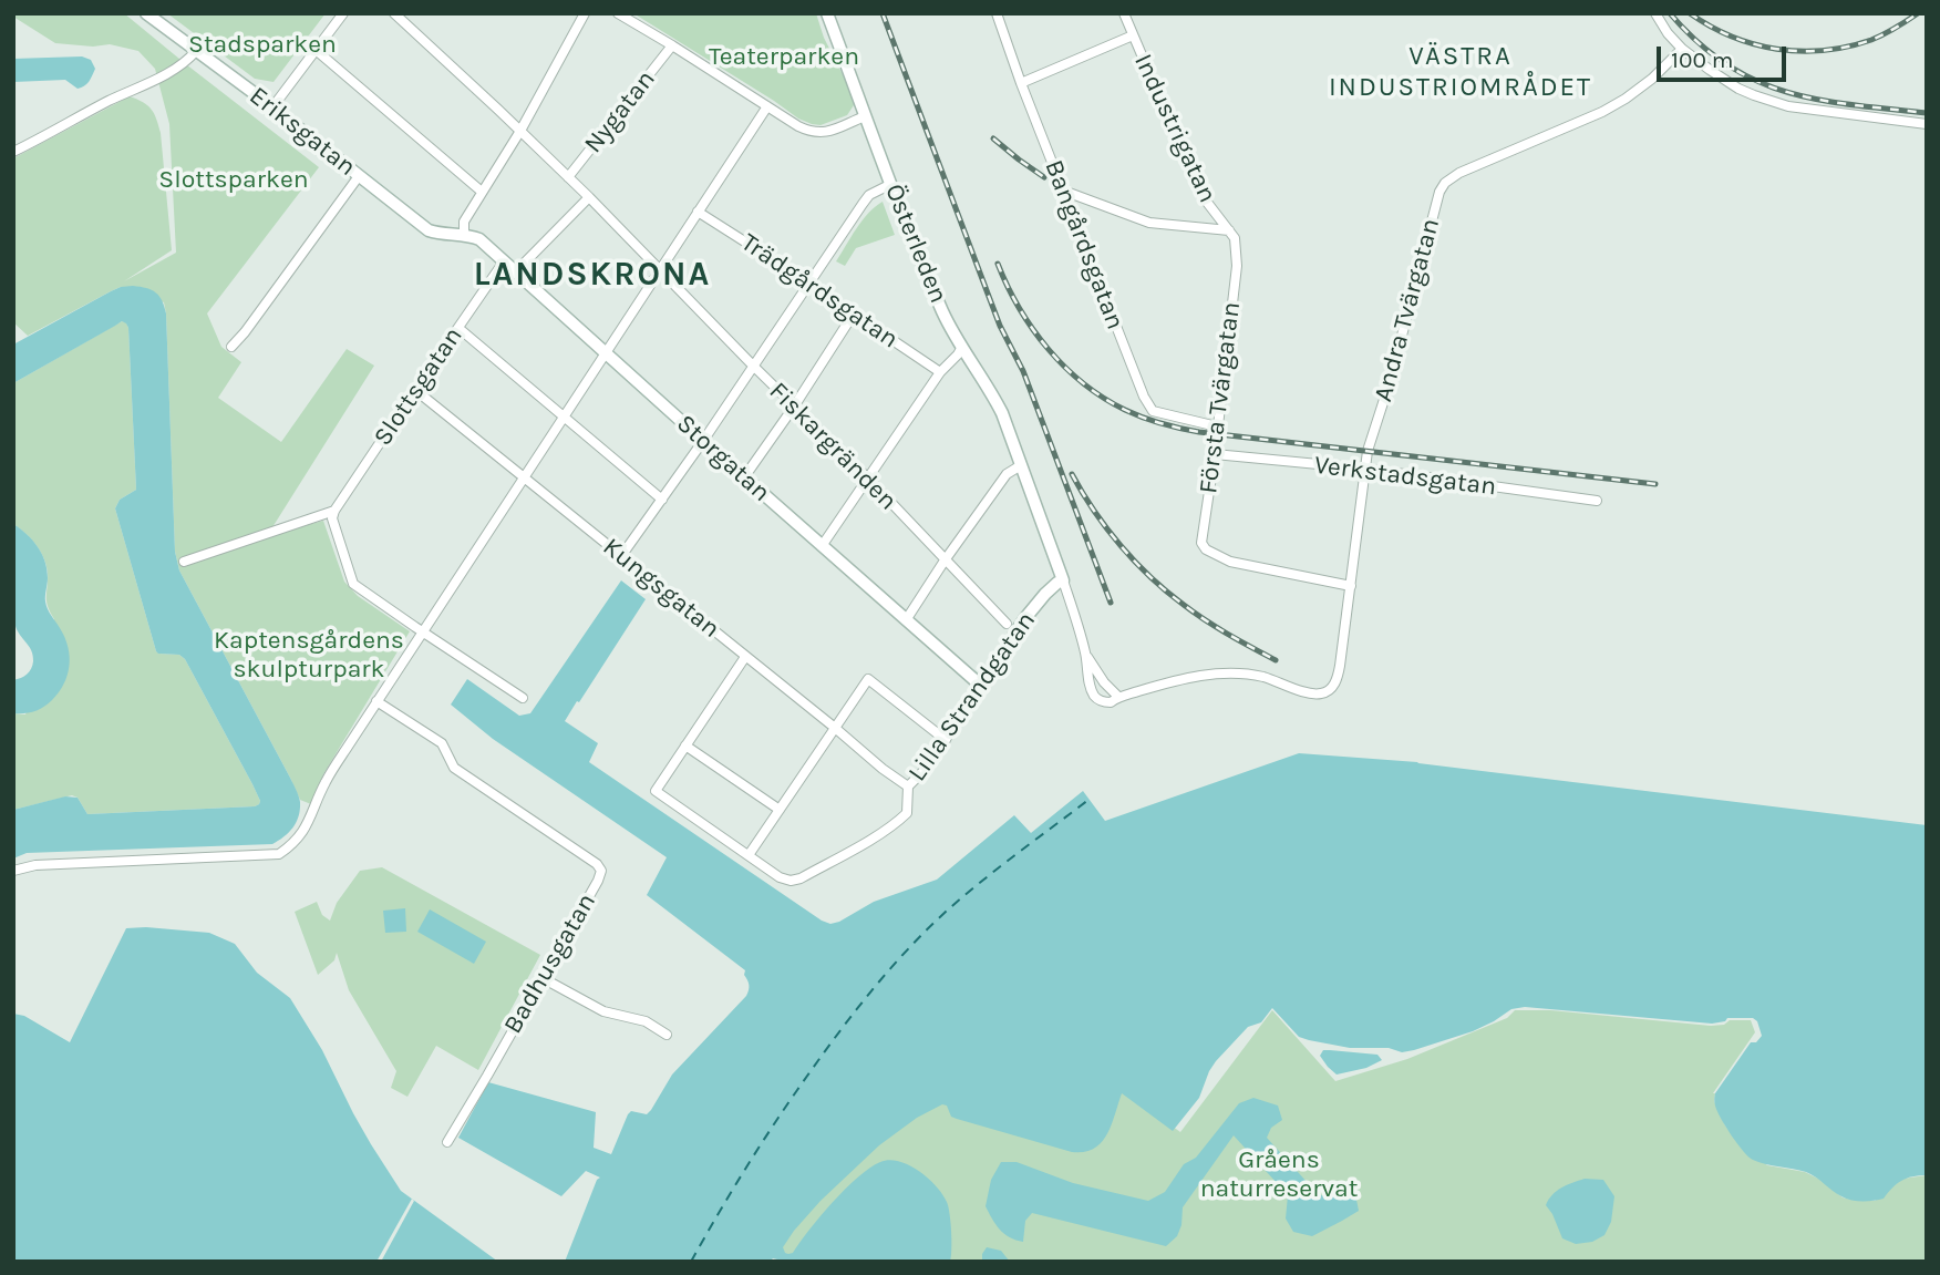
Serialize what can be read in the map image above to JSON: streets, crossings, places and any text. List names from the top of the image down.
{
  "streets": {
    "street": [
      "Nygatan",
      "Industrigatan",
      "Eriksgatan",
      "Österleden",
      "Bangårdsgatan",
      "Trädgårdsgatan",
      "Andra Tvärgatan",
      "Slottsgatan",
      "Första Tvärgatan",
      "Fiskargränden",
      "Storgatan",
      "Verkstadsgatan",
      "Kungsgatan",
      "Lilla Strandgatan",
      "Badhusgatan"
    ]
  },
  "crossings": [
    ["Nygatan", "Fiskargränden"],
    ["Industrigatan", "Första Tvärgatan"],
    ["Eriksgatan", "Storgatan"],
    ["Bangårdsgatan", "Första Tvärgatan"],
    ["Andra Tvärgatan", "Första Tvärgatan"],
    ["Andra Tvärgatan", "Verkstadsgatan"],
    ["Slottsgatan", "Storgatan"],
    ["Slottsgatan", "Kungsgatan"],
    ["Första Tvärgatan", "Verkstadsgatan"],
    ["Storgatan", "Lilla Strandgatan"],
    ["Kungsgatan", "Lilla Strandgatan"]
  ],
  "districts": ["VÄSTRA INDUSTRIOMRÅDET", "LANDSKRONA"],
  "parks": [
    "Stadsparken",
    "Teaterparken",
    "Slottsparken",
    "Kaptensgårdens skulpturpark",
    "Gråens naturreservat"
  ],
  "scale_bar": "100 m"
}
